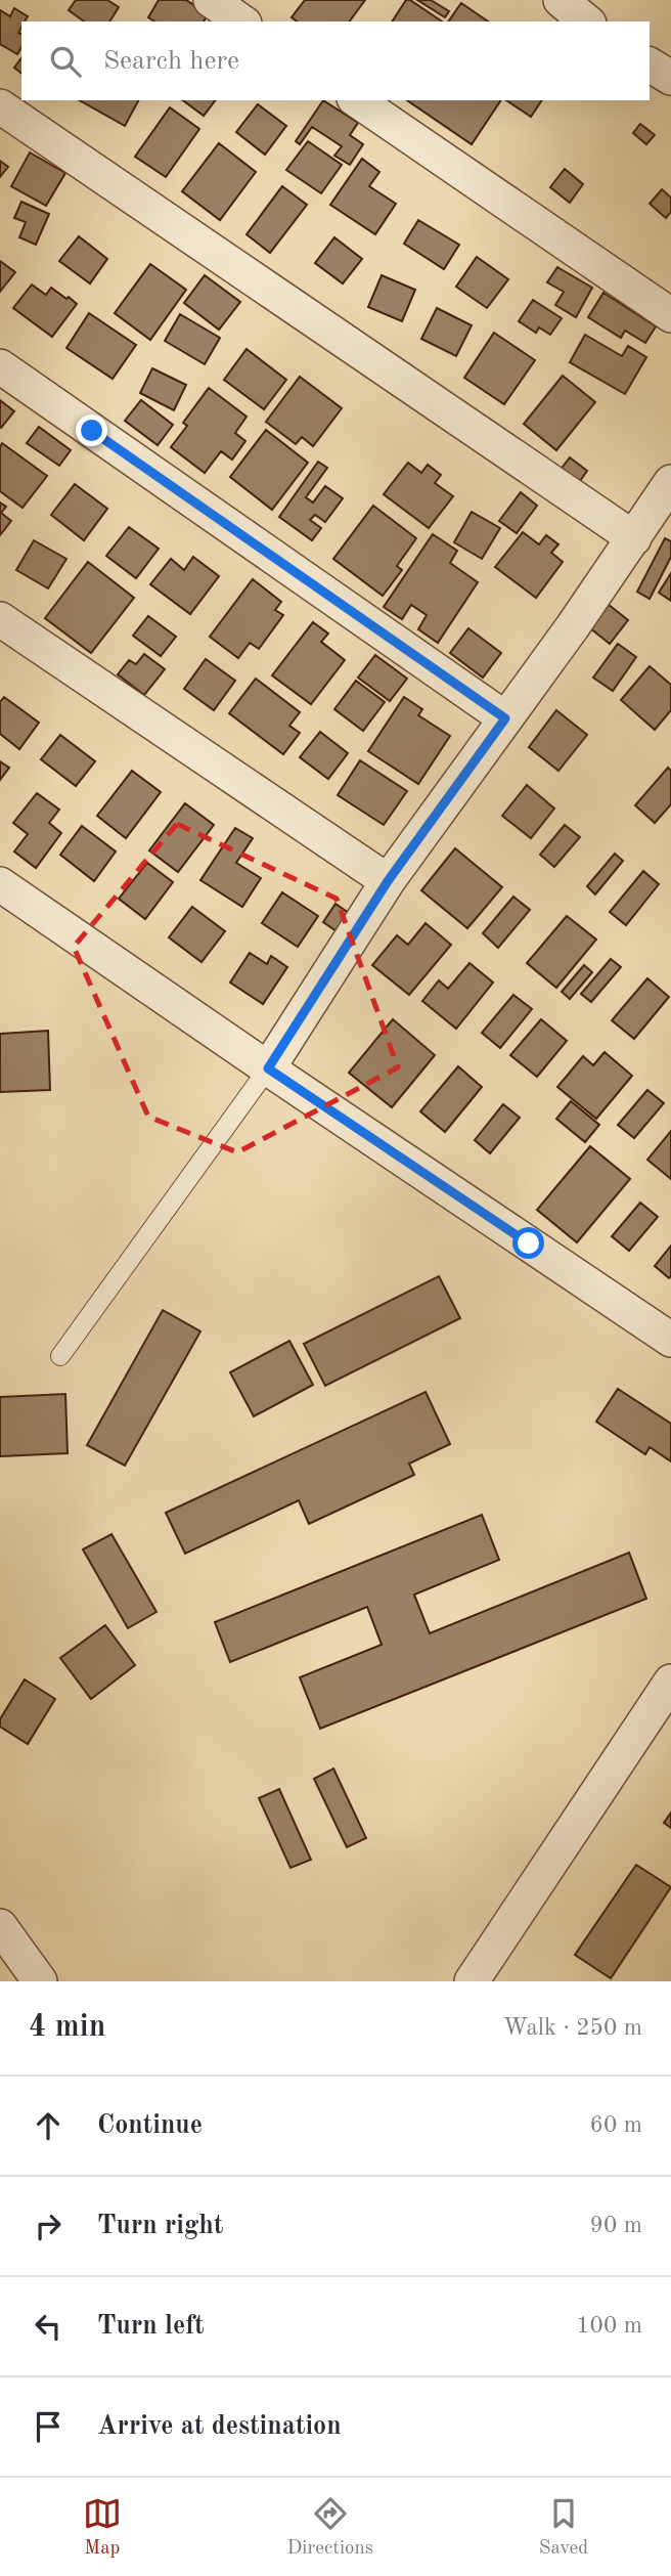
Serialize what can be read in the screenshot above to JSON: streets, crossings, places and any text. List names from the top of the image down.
{
  "page": {
    "search": "Search here",
    "heading": ["4 min", "Walk · 250 m"],
    "list": [
      ["Continue", "60 m"],
      ["Turn right", "90 m"],
      ["Turn left", "100 m"],
      "Arrive at destination"
    ],
    "nav": ["Map", "Directions", "Saved"]
  }
}
